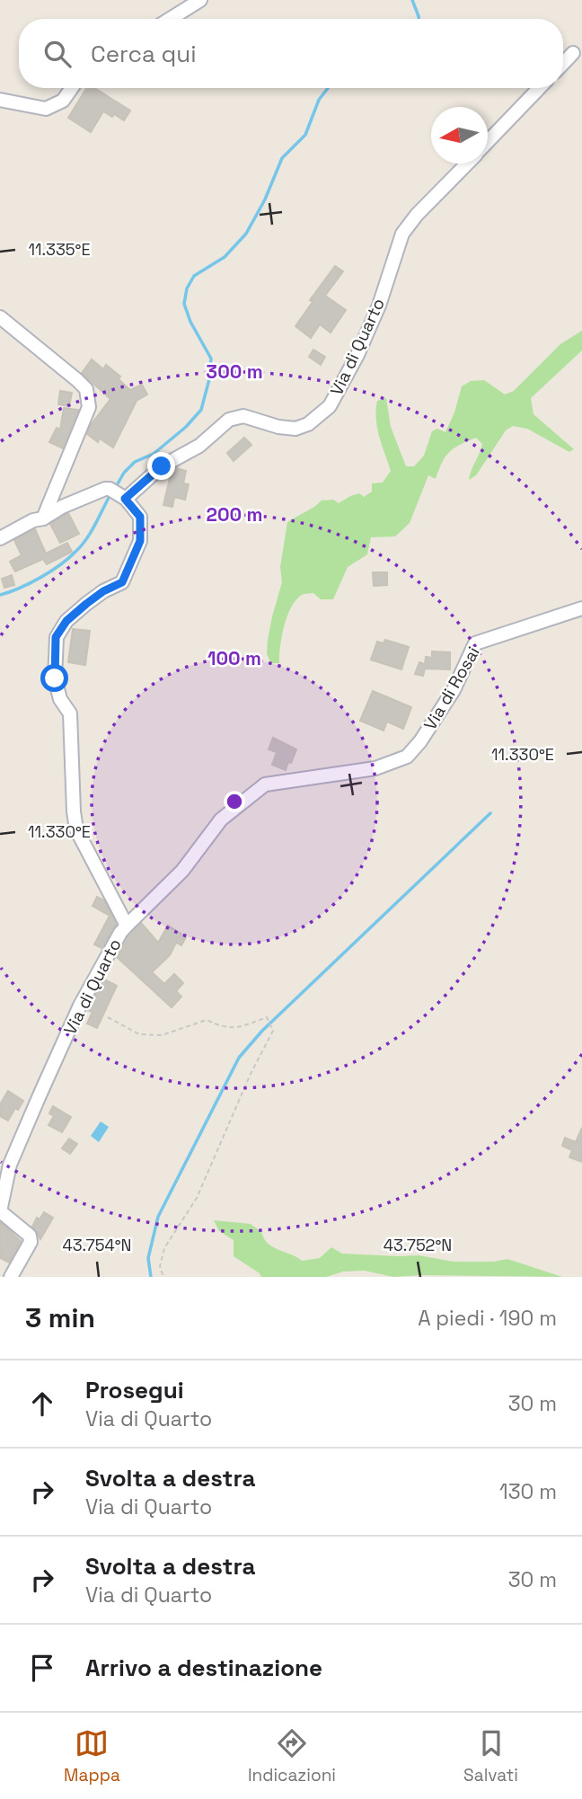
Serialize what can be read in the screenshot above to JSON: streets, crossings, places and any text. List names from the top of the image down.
{
  "streets": {
    "street": ["Via di Quarto", "Via di Rosai"]
  },
  "crossings": [
    ["Via di Quarto", "Via di Rosai"]
  ],
  "north": "left",
  "page": {
    "search": "Cerca qui",
    "heading": ["3 min", "A piedi · 190 m"],
    "list": [
      ["Prosegui", "Via di Quarto", "30 m"],
      ["Svolta a destra", "Via di Quarto", "130 m"],
      ["Svolta a destra", "Via di Quarto", "30 m"],
      "Arrivo a destinazione"
    ],
    "nav": ["Mappa", "Indicazioni", "Salvati"]
  },
  "coordinates": [
    "11.335°E",
    "11.330°E",
    "43.754°N",
    "43.752°N"
  ],
  "rings": ["300 m", "200 m", "100 m"]
}
